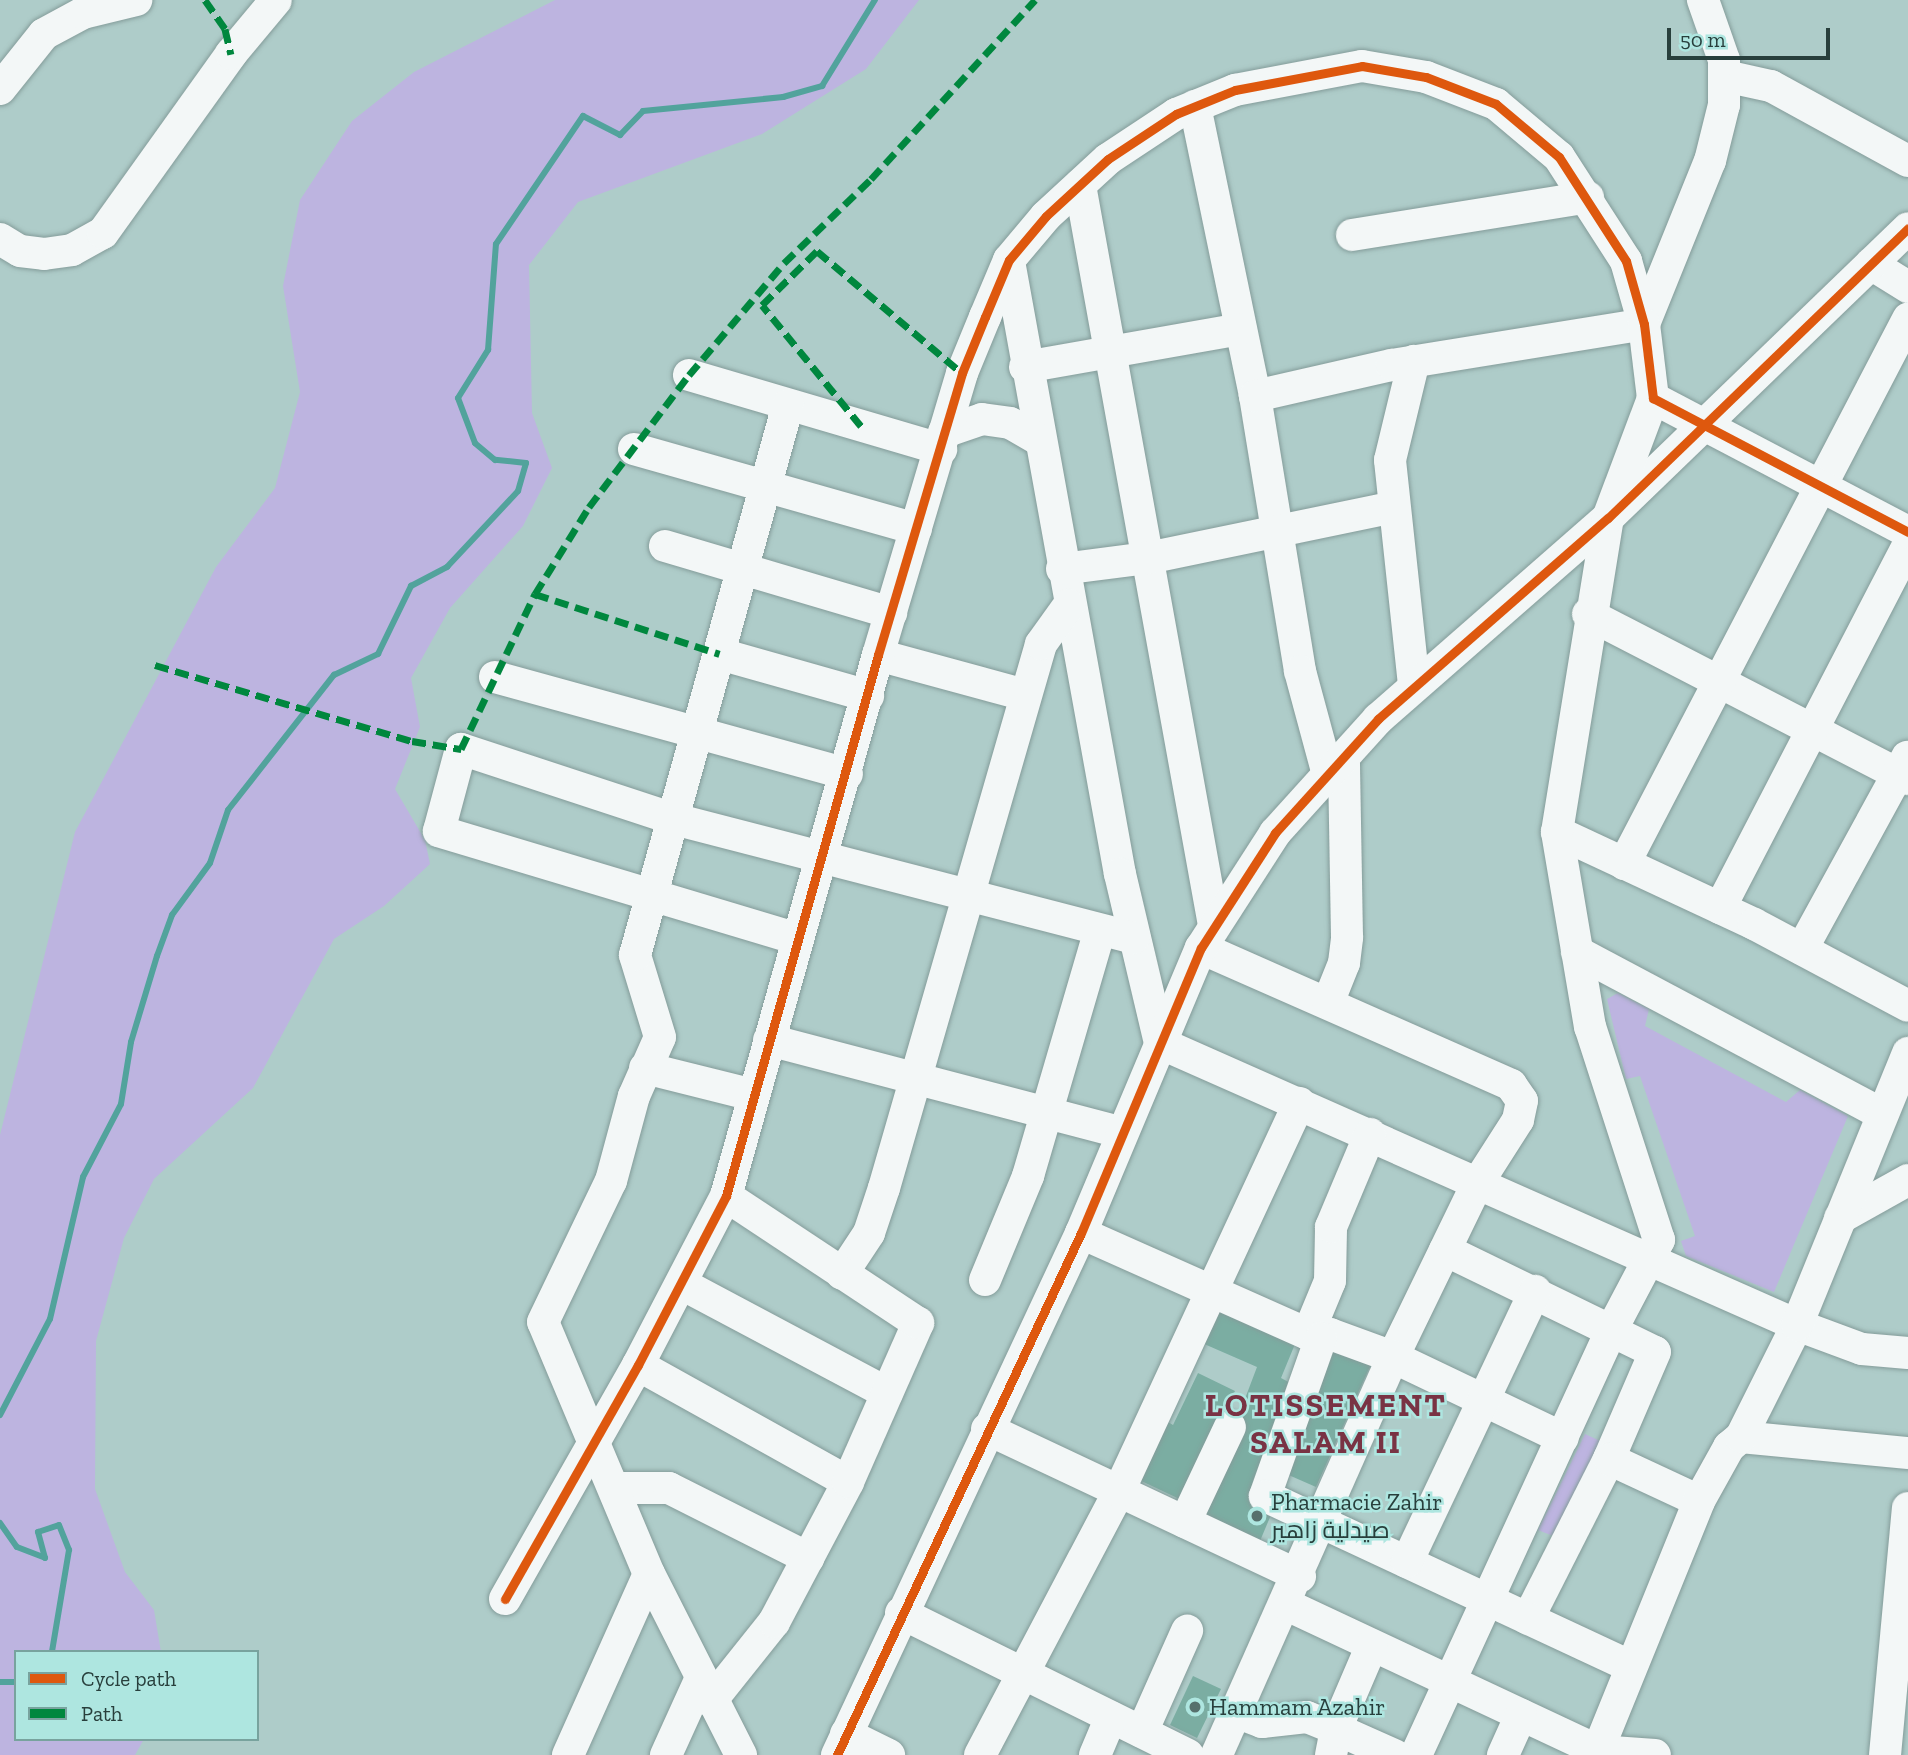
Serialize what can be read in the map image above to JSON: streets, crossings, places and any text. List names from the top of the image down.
{
  "districts": ["LOTISSEMENT SALAM II"],
  "places": ["Pharmacie Zahir صيدلية زاهير", "Hammam Azahir"],
  "legend": ["Cycle path", "Path"],
  "scale_bar": "50 m"
}
